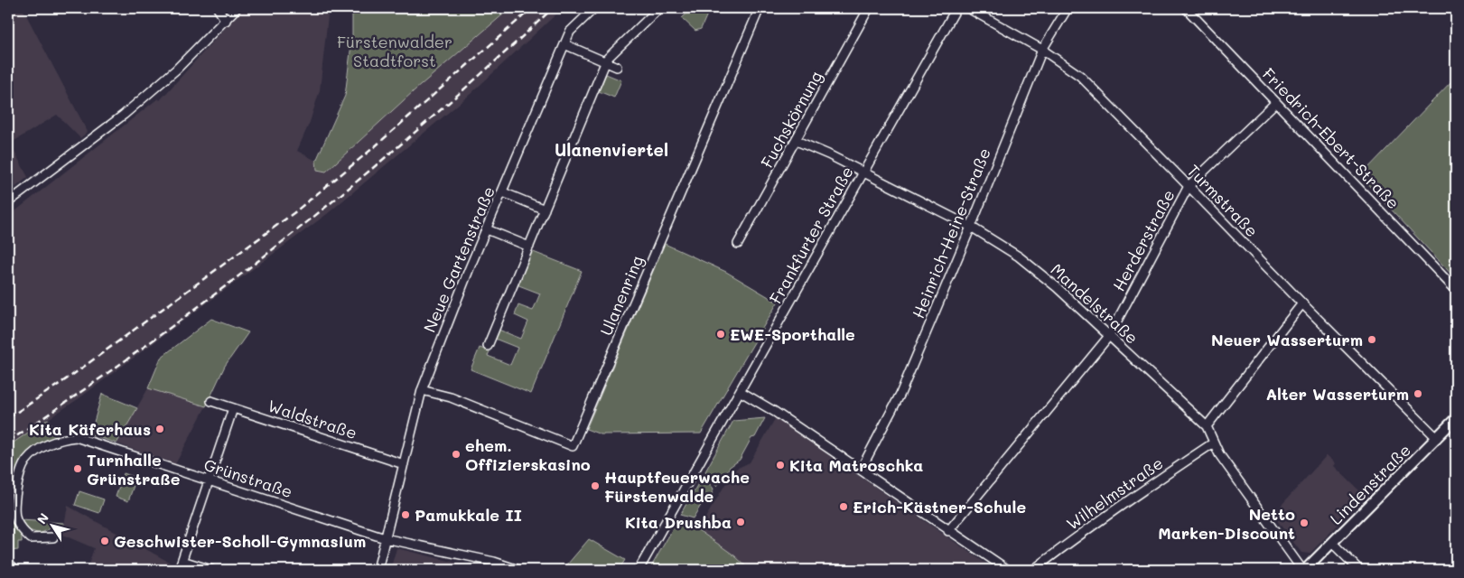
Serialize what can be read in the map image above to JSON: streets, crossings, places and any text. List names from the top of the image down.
{
  "streets": {
    "street": [
      "Fuchskörnung",
      "Friedrich-Ebert-Straße",
      "Turmstraße",
      "Heinrich-Heine-Straße",
      "Frankfurter Straße",
      "Herderstraße",
      "Neue Gartenstraße",
      "Ulanenring",
      "Mandelstraße",
      "Waldstraße",
      "Grünstraße",
      "Lindenstraße",
      "Wilhelmstraße"
    ]
  },
  "crossings": [
    ["Fuchskörnung", "Mandelstraße"],
    ["Friedrich-Ebert-Straße", "Herderstraße"],
    ["Turmstraße", "Heinrich-Heine-Straße"],
    ["Turmstraße", "Herderstraße"],
    ["Turmstraße", "Lindenstraße"],
    ["Heinrich-Heine-Straße", "Mandelstraße"],
    ["Frankfurter Straße", "Mandelstraße"],
    ["Herderstraße", "Mandelstraße"],
    ["Neue Gartenstraße", "Ulanenring"],
    ["Neue Gartenstraße", "Waldstraße"],
    ["Neue Gartenstraße", "Grünstraße"],
    ["Mandelstraße", "Lindenstraße"],
    ["Mandelstraße", "Wilhelmstraße"]
  ],
  "districts": ["Ulanenviertel"],
  "parks": ["Fürstenwalder Stadtforst"],
  "places": [
    "EWE-Sporthalle",
    "Neuer Wasserturm",
    "Alter Wasserturm",
    "Kita Käferhaus",
    "ehem. Offizierskasino",
    "Kita Matroschka",
    "Turnhalle Grünstraße",
    "Hauptfeuerwache Fürstenwalde",
    "Erich-Kästner-Schule",
    "Pamukkale II",
    "Kita Drushba",
    "Netto Marken-Discount",
    "Geschwister-Scholl-Gymnasium"
  ],
  "north": "top left"
}
